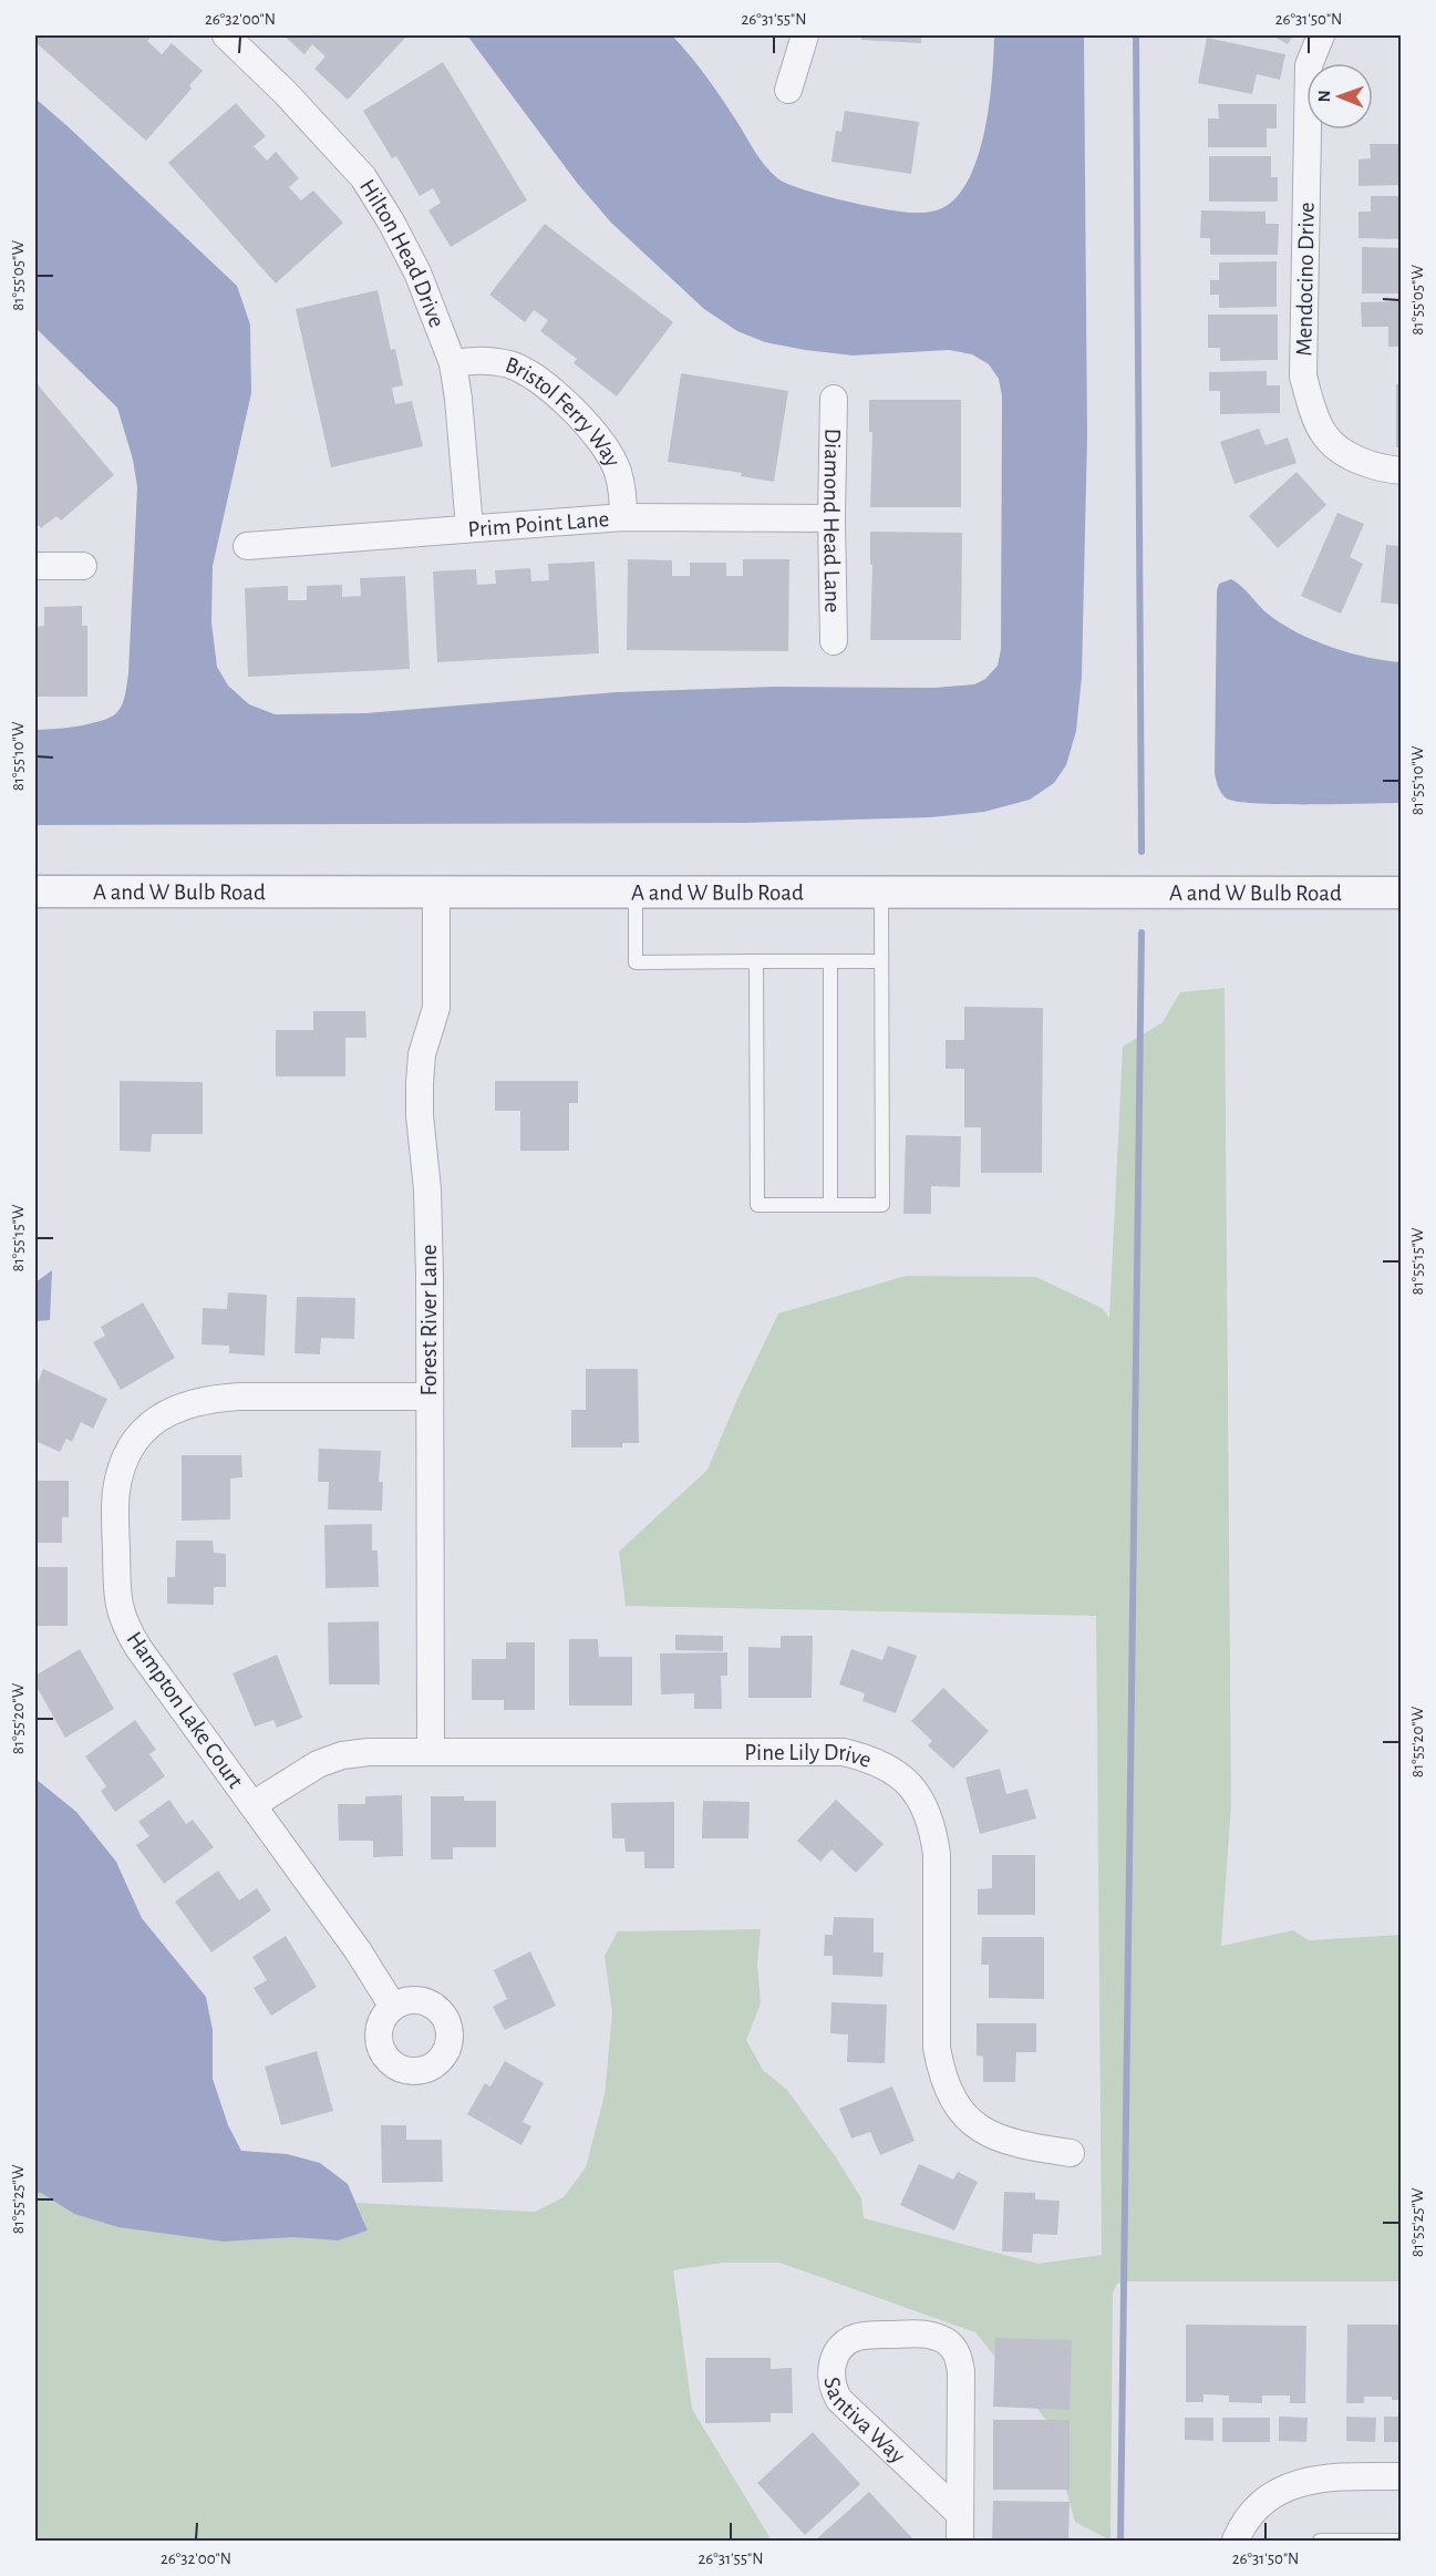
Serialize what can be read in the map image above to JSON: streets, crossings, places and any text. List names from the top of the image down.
{
  "streets": {
    "street": [
      "Hilton Head Drive",
      "Mendocino Drive",
      "Bristol Ferry Way",
      "Diamond Head Lane",
      "Prim Point Lane",
      "A and W Bulb Road",
      "Forest River Lane",
      "Hampton Lake Court",
      "Pine Lily Drive",
      "Santiva Way"
    ]
  },
  "crossings": [
    ["Hilton Head Drive", "Bristol Ferry Way"],
    ["Hilton Head Drive", "Prim Point Lane"],
    ["Bristol Ferry Way", "Prim Point Lane"],
    ["Diamond Head Lane", "Prim Point Lane"],
    ["A and W Bulb Road", "Forest River Lane"],
    ["Forest River Lane", "Hampton Lake Court"],
    ["Forest River Lane", "Pine Lily Drive"],
    ["Hampton Lake Court", "Pine Lily Drive"]
  ],
  "north": "left",
  "coordinates": [
    "26°32'00\"N",
    "26°31'55\"N",
    "26°31'50\"N",
    "81°55'05\"W",
    "81°55'10\"W",
    "81°55'15\"W",
    "81°55'20\"W",
    "81°55'25\"W"
  ]
}
